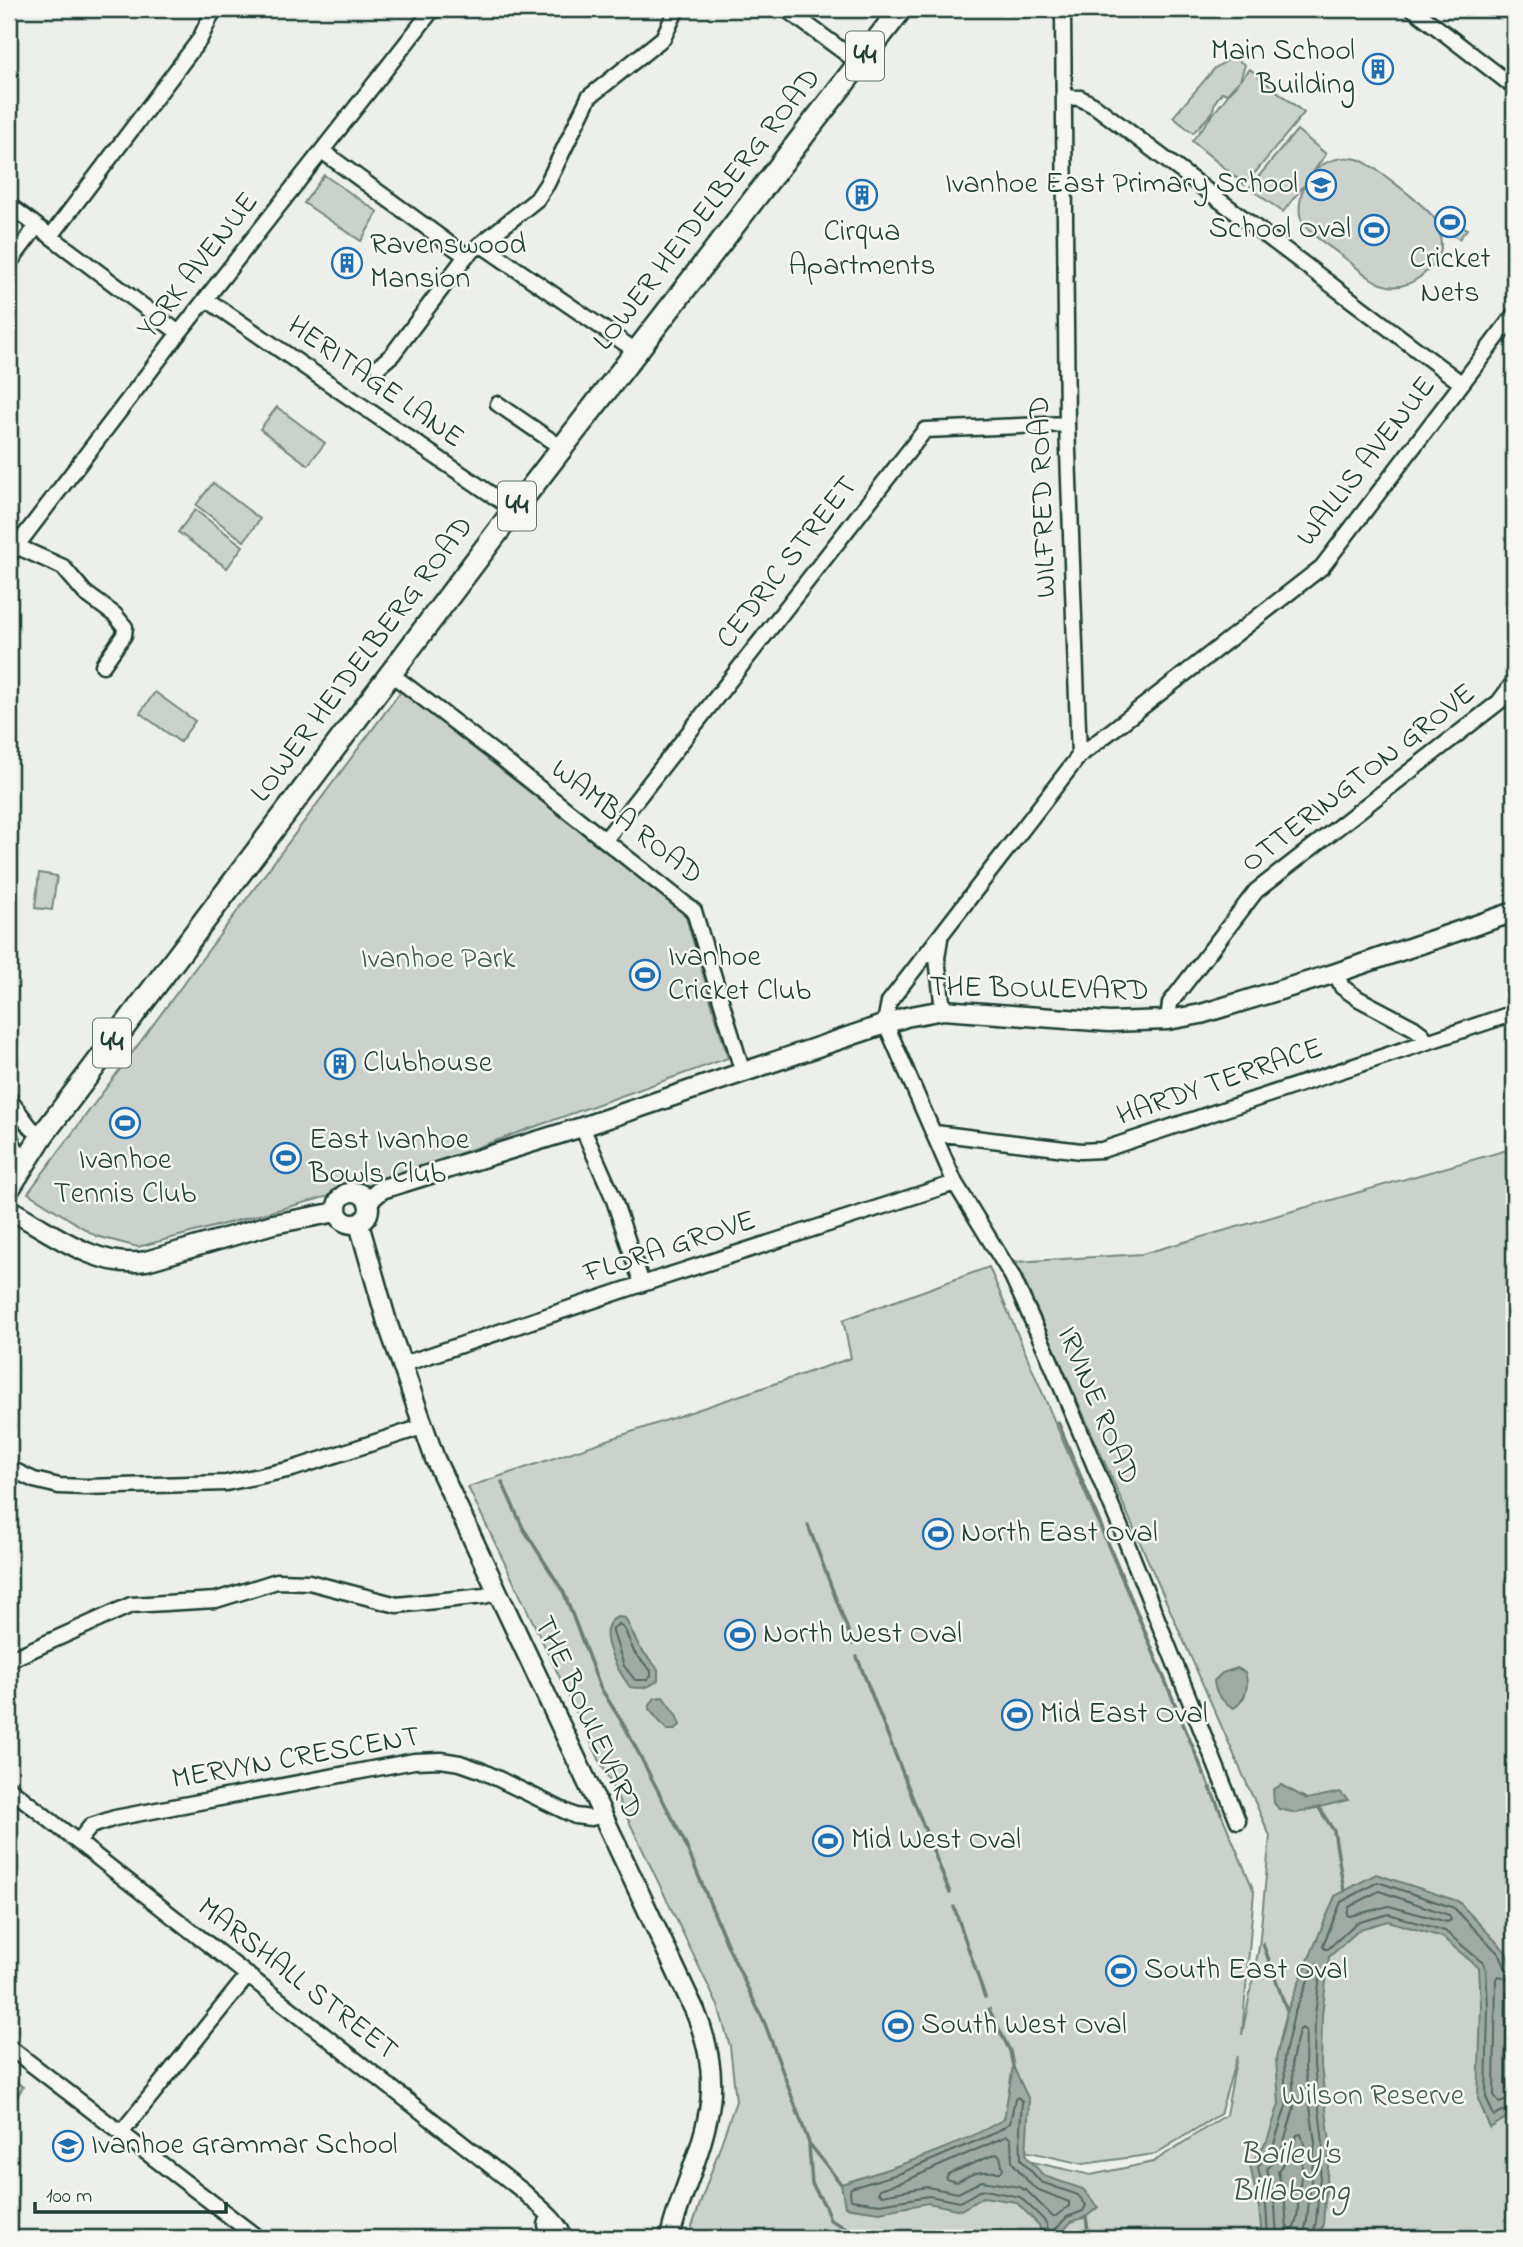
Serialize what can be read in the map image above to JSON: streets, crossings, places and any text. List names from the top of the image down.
{
  "streets": {
    "main road": ["44", "LOWER HEIDELBERG ROAD"],
    "street": [
      "YORK AVENUE",
      "HERITAGE LANE",
      "WALLIS AVENUE",
      "WILFRED ROAD",
      "CEDRIC STREET",
      "OTTERINGTON GROVE",
      "WAMBA ROAD",
      "THE BOULEVARD",
      "HARDY TERRACE",
      "FLORA GROVE",
      "IRVINE ROAD",
      "MERVYN CRESCENT",
      "MARSHALL STREET"
    ]
  },
  "crossings": [
    ["LOWER HEIDELBERG ROAD", "HERITAGE LANE"],
    ["LOWER HEIDELBERG ROAD", "WAMBA ROAD"],
    ["YORK AVENUE", "HERITAGE LANE"],
    ["WALLIS AVENUE", "WILFRED ROAD"],
    ["WILFRED ROAD", "CEDRIC STREET"],
    ["CEDRIC STREET", "WAMBA ROAD"],
    ["OTTERINGTON GROVE", "THE BOULEVARD"],
    ["WAMBA ROAD", "THE BOULEVARD"],
    ["THE BOULEVARD", "FLORA GROVE"],
    ["THE BOULEVARD", "IRVINE ROAD"],
    ["THE BOULEVARD", "MERVYN CRESCENT"],
    ["HARDY TERRACE", "IRVINE ROAD"],
    ["FLORA GROVE", "IRVINE ROAD"],
    ["MERVYN CRESCENT", "MARSHALL STREET"]
  ],
  "water": ["Bailey's Billabong"],
  "parks": ["Ivanhoe Park", "Wilson Reserve"],
  "places": {
    "building": [
      "Main School Building",
      "Cirqua Apartments",
      "Ravenswood Mansion",
      "Clubhouse"
    ],
    "school or university": ["Ivanhoe East Primary School", "Ivanhoe Grammar School"],
    "sports": [
      "Cricket Nets",
      "School Oval",
      "Ivanhoe Cricket Club",
      "Ivanhoe Tennis Club",
      "East Ivanhoe Bowls Club",
      "North East Oval",
      "North West Oval",
      "Mid East Oval",
      "Mid West Oval",
      "South East Oval",
      "South West Oval"
    ]
  },
  "scale_bar": "100 m"
}
